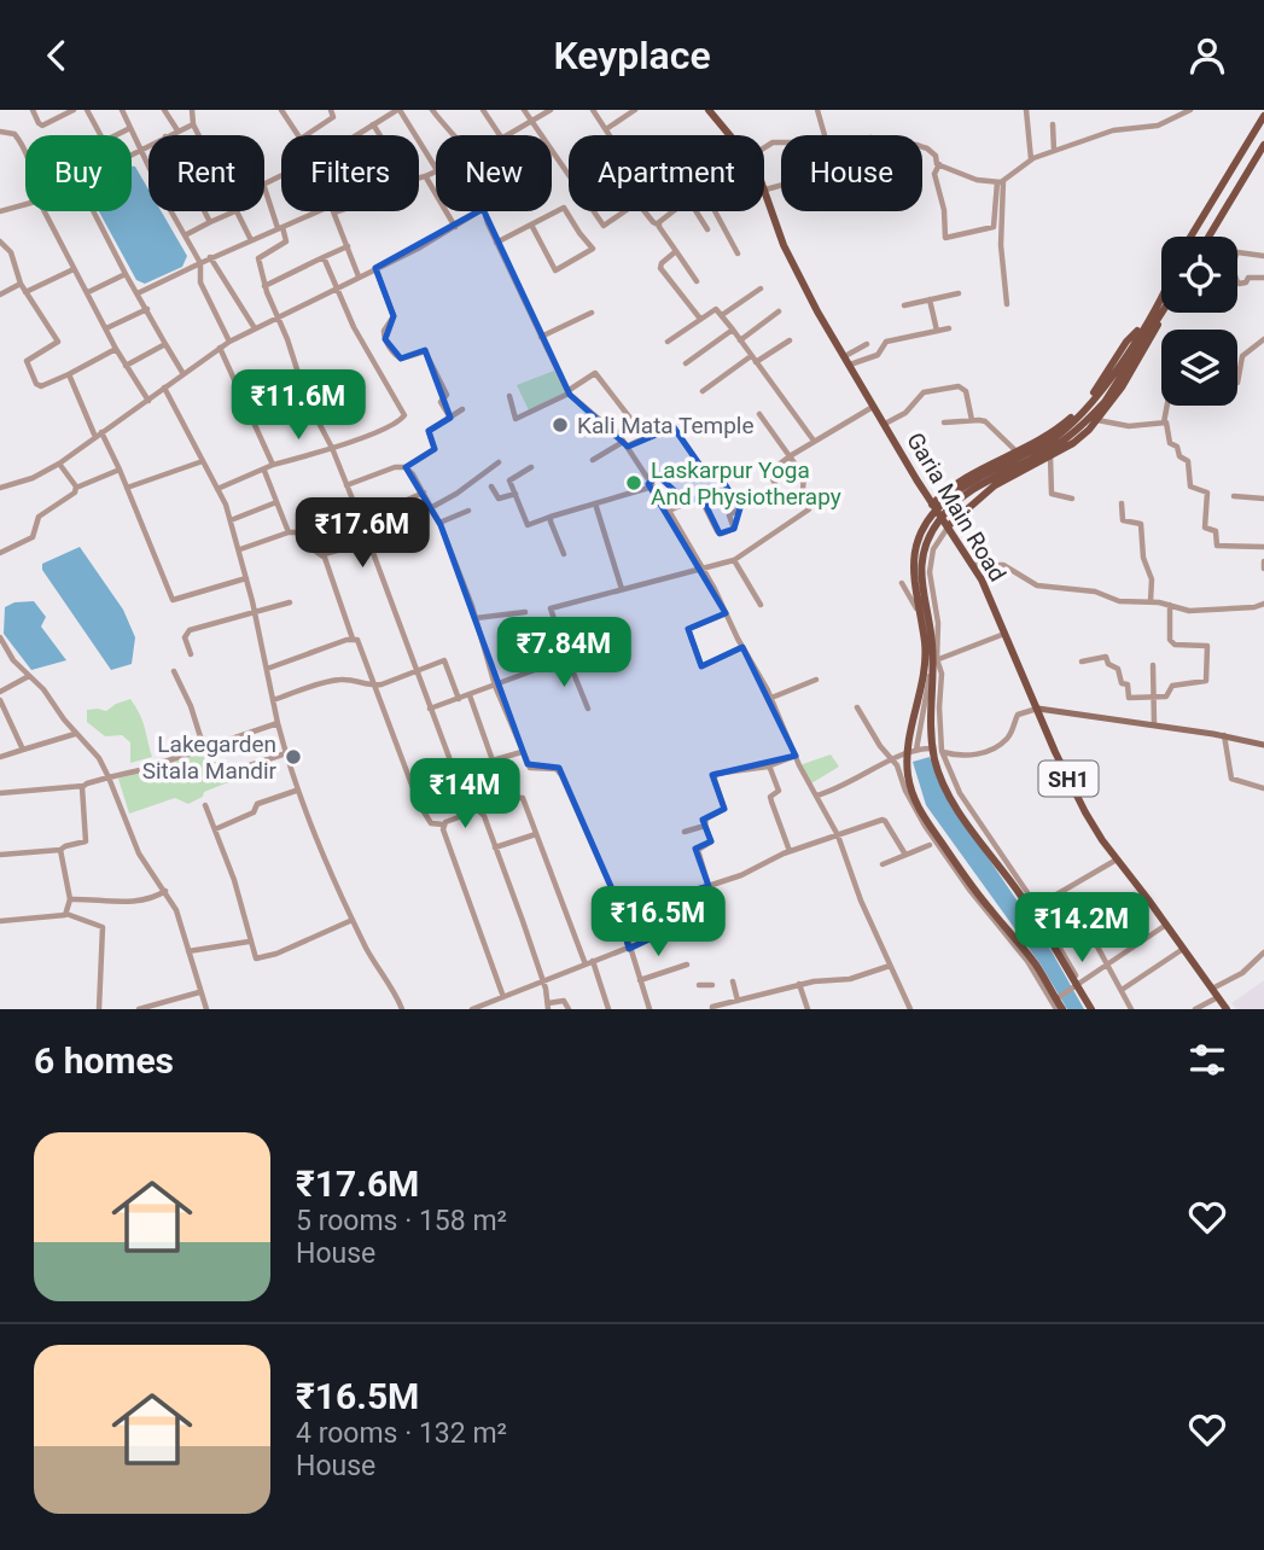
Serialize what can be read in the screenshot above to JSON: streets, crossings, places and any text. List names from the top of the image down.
{
  "streets": {
    "main road": ["Garia Main Road", "SH1"]
  },
  "places": ["Kali Mata Temple", "Laskarpur Yoga And Physiotherapy", "Lakegarden Sitala Mandir"],
  "page": {
    "header": "Keyplace",
    "chip": [
      "Buy",
      "Rent",
      "Filters",
      "New",
      "Apartment",
      "House"
    ],
    "price": [
      "₹11.6M",
      "₹17.6M",
      "₹7.84M",
      "₹14M",
      "₹16.5M",
      "₹14.2M"
    ],
    "heading": "6 homes",
    "list": [
      {
        "name": "₹17.6M",
        "note": "5 rooms · 158 m² · House"
      },
      {
        "name": "₹16.5M",
        "note": "4 rooms · 132 m² · House"
      }
    ]
  }
}
